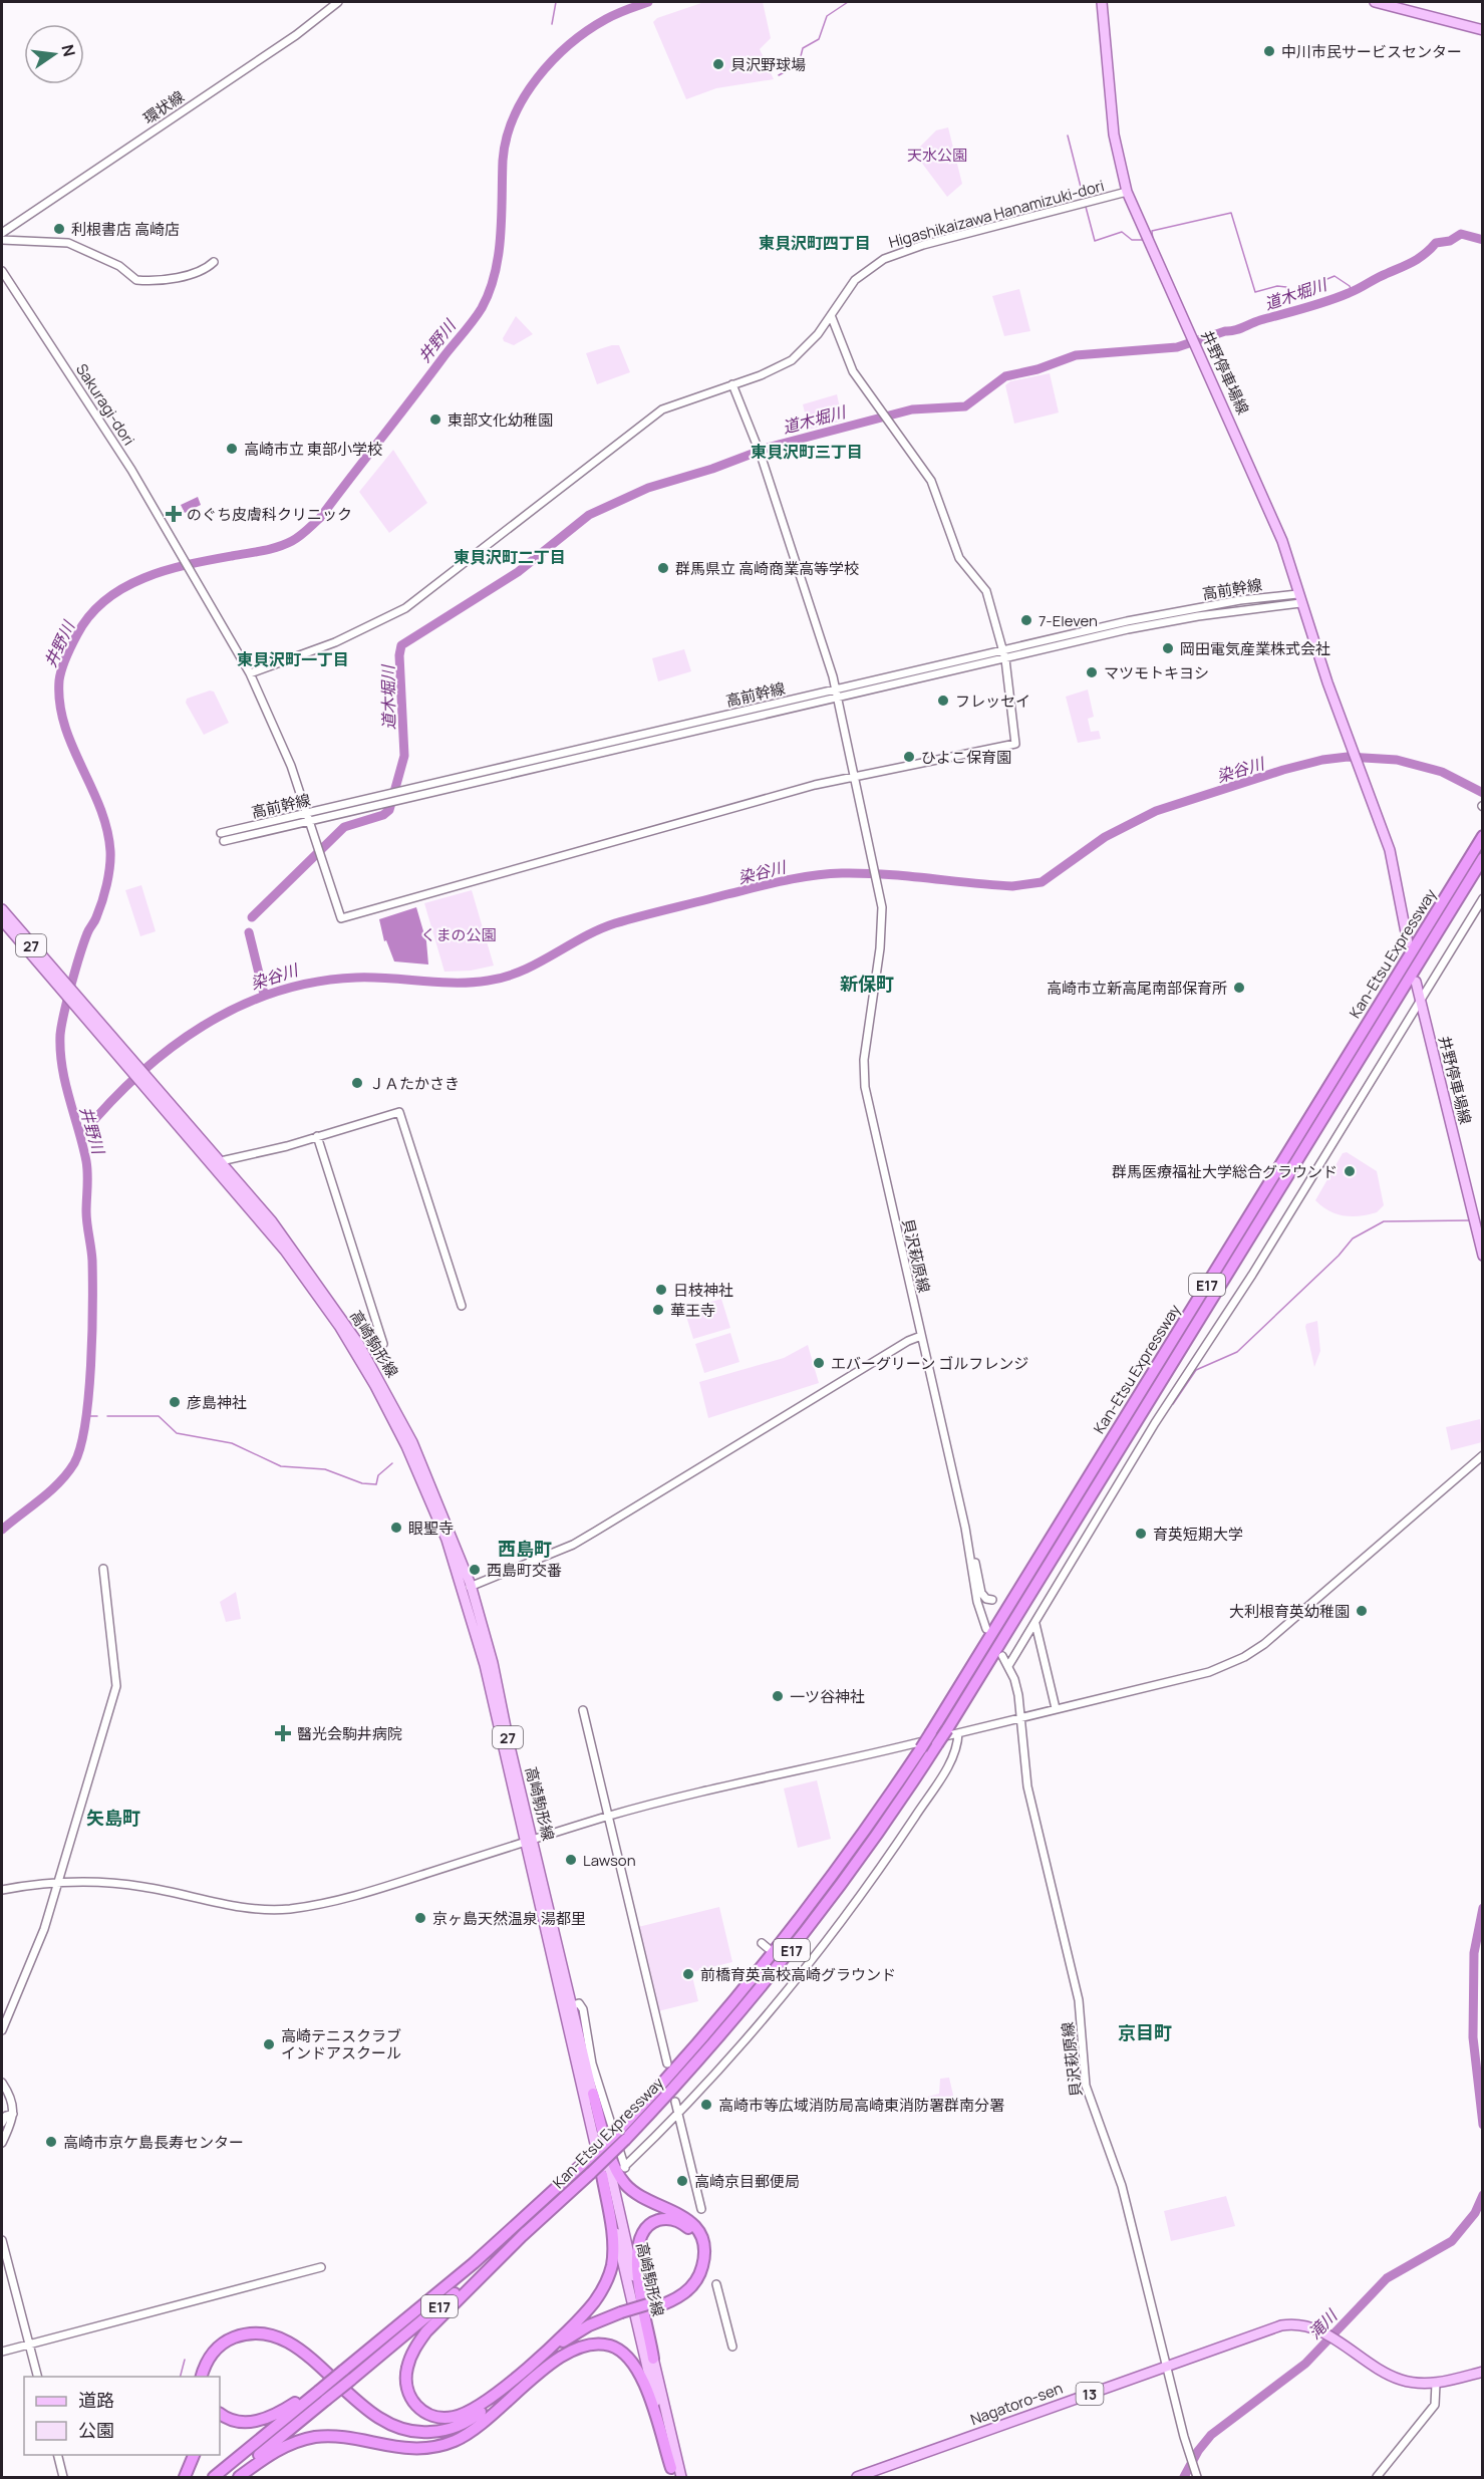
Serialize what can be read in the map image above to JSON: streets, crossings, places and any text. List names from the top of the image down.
{
  "streets": {
    "highway": ["Kan-Etsu Expressway", "E17"],
    "main road": [
      "井野停車場線",
      "27",
      "高崎駒形線",
      "13",
      "Nagatoro-sen"
    ],
    "street": [
      "環状線",
      "Higashikaizawa Hanamizuki-dori",
      "Sakuragi-dori",
      "高前幹線",
      "貝沢萩原線"
    ]
  },
  "crossings": [
    ["Higashikaizawa Hanamizuki-dori", "井野停車場線"],
    ["Higashikaizawa Hanamizuki-dori", "Sakuragi-dori"],
    ["Higashikaizawa Hanamizuki-dori", "貝沢萩原線"],
    ["井野停車場線", "高前幹線"],
    ["高前幹線", "貝沢萩原線"],
    ["27", "高崎駒形線"],
    ["貝沢萩原線", "Nagatoro-sen"],
    ["13", "Nagatoro-sen"]
  ],
  "districts": [
    "東貝沢町四丁目",
    "東貝沢町三丁目",
    "東貝沢町二丁目",
    "東貝沢町一丁目",
    "新保町",
    "西島町",
    "矢島町",
    "京目町"
  ],
  "water": [
    "道木堀川",
    "井野川",
    "染谷川",
    "滝川"
  ],
  "parks": ["天水公園", "くまの公園"],
  "places": {
    "other": [
      "中川市民サービスセンター",
      "貝沢野球場",
      "利根書店 高崎店",
      "東部文化幼稚園",
      "高崎市立 東部小学校",
      "群馬県立 高崎商業高等学校",
      "7-Eleven",
      "岡田電気産業株式会社",
      "マツモトキヨシ",
      "フレッセイ",
      "ひよこ保育園",
      "高崎市立新高尾南部保育所",
      "ＪＡたかさき",
      "群馬医療福祉大学総合グラウンド",
      "日枝神社",
      "華王寺",
      "エバーグリーン ゴルフレンジ",
      "彦島神社",
      "眼聖寺",
      "育英短期大学",
      "西島町交番",
      "大利根育英幼稚園",
      "一ツ谷神社",
      "Lawson",
      "京ヶ島天然温泉 湯都里",
      "前橋育英高校高崎グラウンド",
      "高崎テニスクラブ インドアスクール",
      "高崎市等広域消防局高崎東消防署群南分署",
      "高崎市京ケ島長寿センター",
      "高崎京目郵便局"
    ],
    "health": ["のぐち皮膚科クリニック", "醫光会駒井病院"]
  },
  "legend": ["道路", "公園"],
  "north": "right"
}
